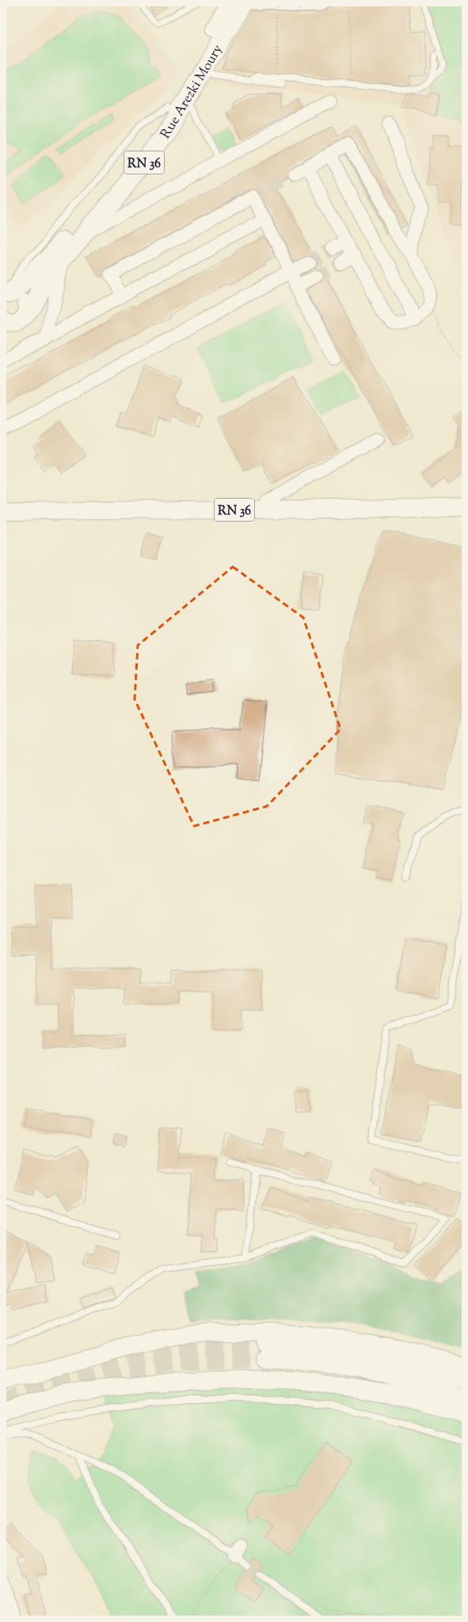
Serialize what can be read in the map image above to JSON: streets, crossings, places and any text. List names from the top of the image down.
{
  "streets": {
    "main road": ["Rue Arezki Moury", "RN 36"]
  }
}
